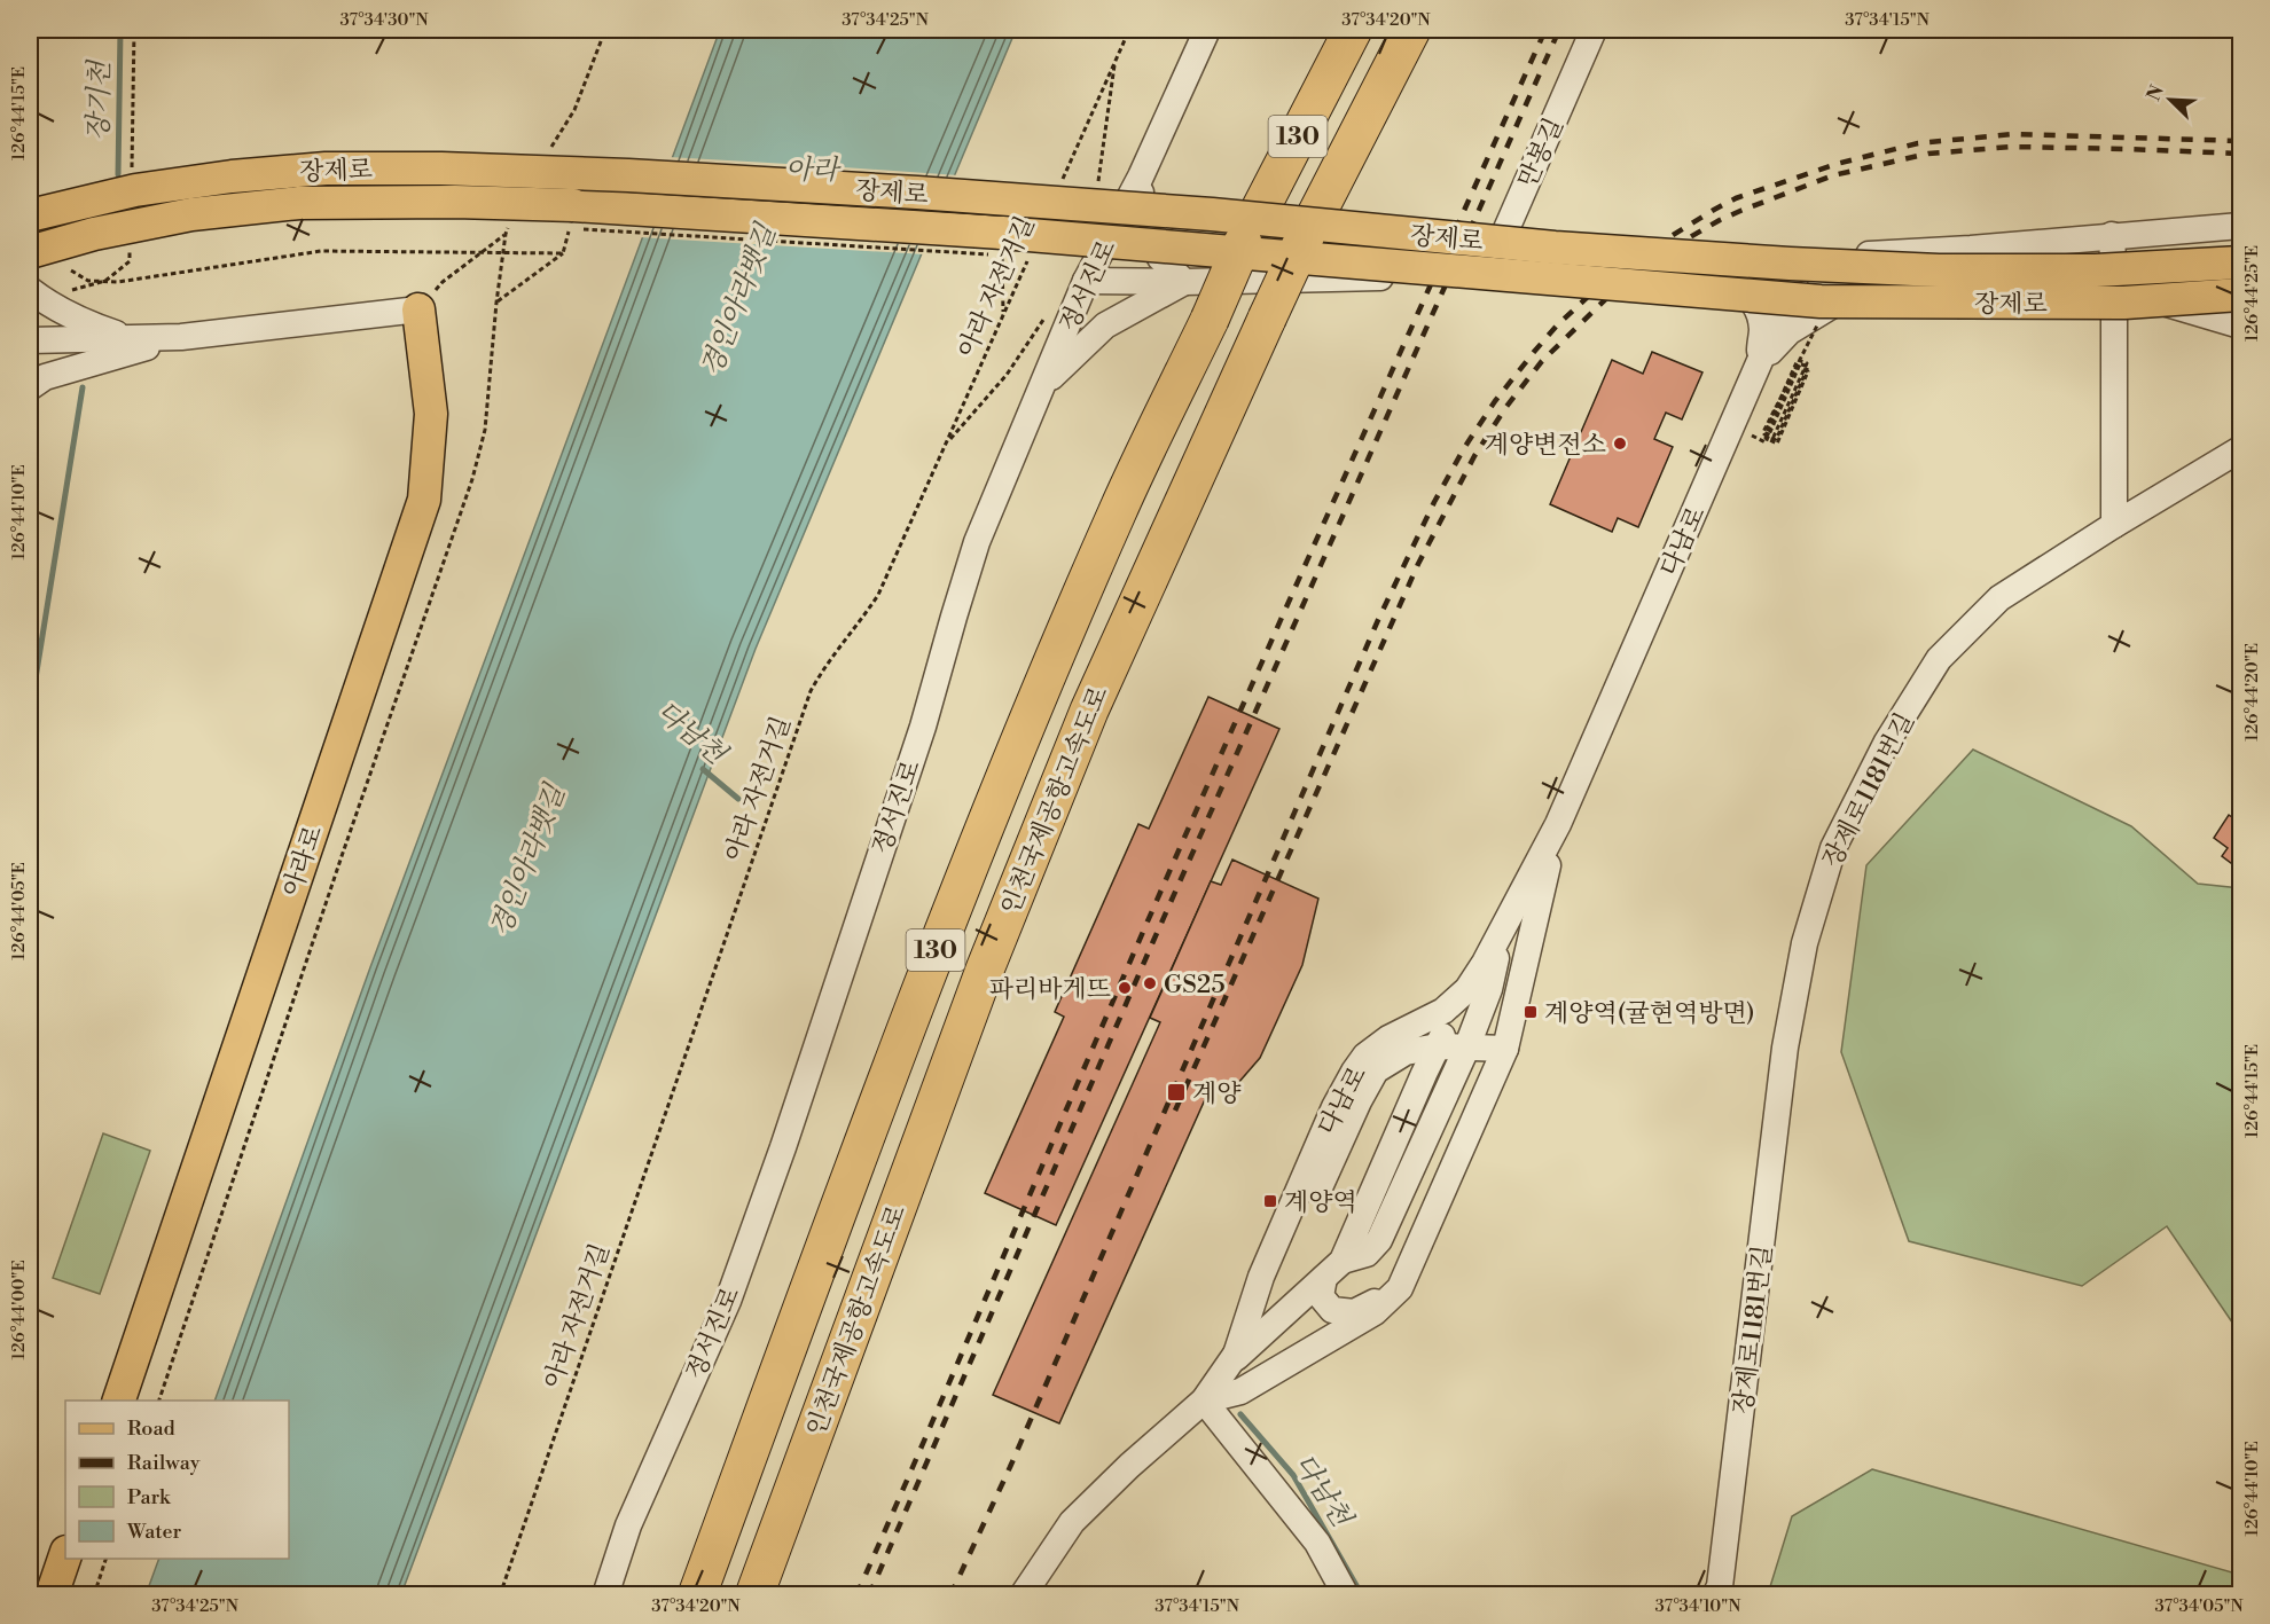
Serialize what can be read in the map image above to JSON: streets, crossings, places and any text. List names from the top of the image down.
{
  "streets": {
    "highway": ["130", "인천국제공항고속도로"],
    "main road": ["장제로", "아라로"],
    "street": [
      "만봉길",
      "정서진로",
      "다남로",
      "장제로1181번길"
    ],
    "path": ["아라 자전거길"]
  },
  "crossings": [
    ["만봉길", "장제로"],
    ["장제로", "정서진로"],
    ["장제로", "아라 자전거길"],
    ["장제로", "다남로"]
  ],
  "water": [
    "장기천",
    "아라",
    "경인아라뱃길",
    "다남천"
  ],
  "places": {
    "other": ["계양변전소", "GS25", "파리바게뜨"],
    "transit": ["계양역(귤현역방면)", "계양", "계양역"]
  },
  "legend": [
    "Road",
    "Railway",
    "Park",
    "Water"
  ],
  "north": "top left",
  "coordinates": [
    "37°34'30\"N",
    "37°34'25\"N",
    "37°34'20\"N",
    "37°34'15\"N",
    "126°44'15\"E",
    "126°44'25\"E",
    "126°44'10\"E",
    "126°44'20\"E",
    "126°44'05\"E",
    "126°44'00\"E",
    "37°34'10\"N",
    "37°34'05\"N"
  ]
}
